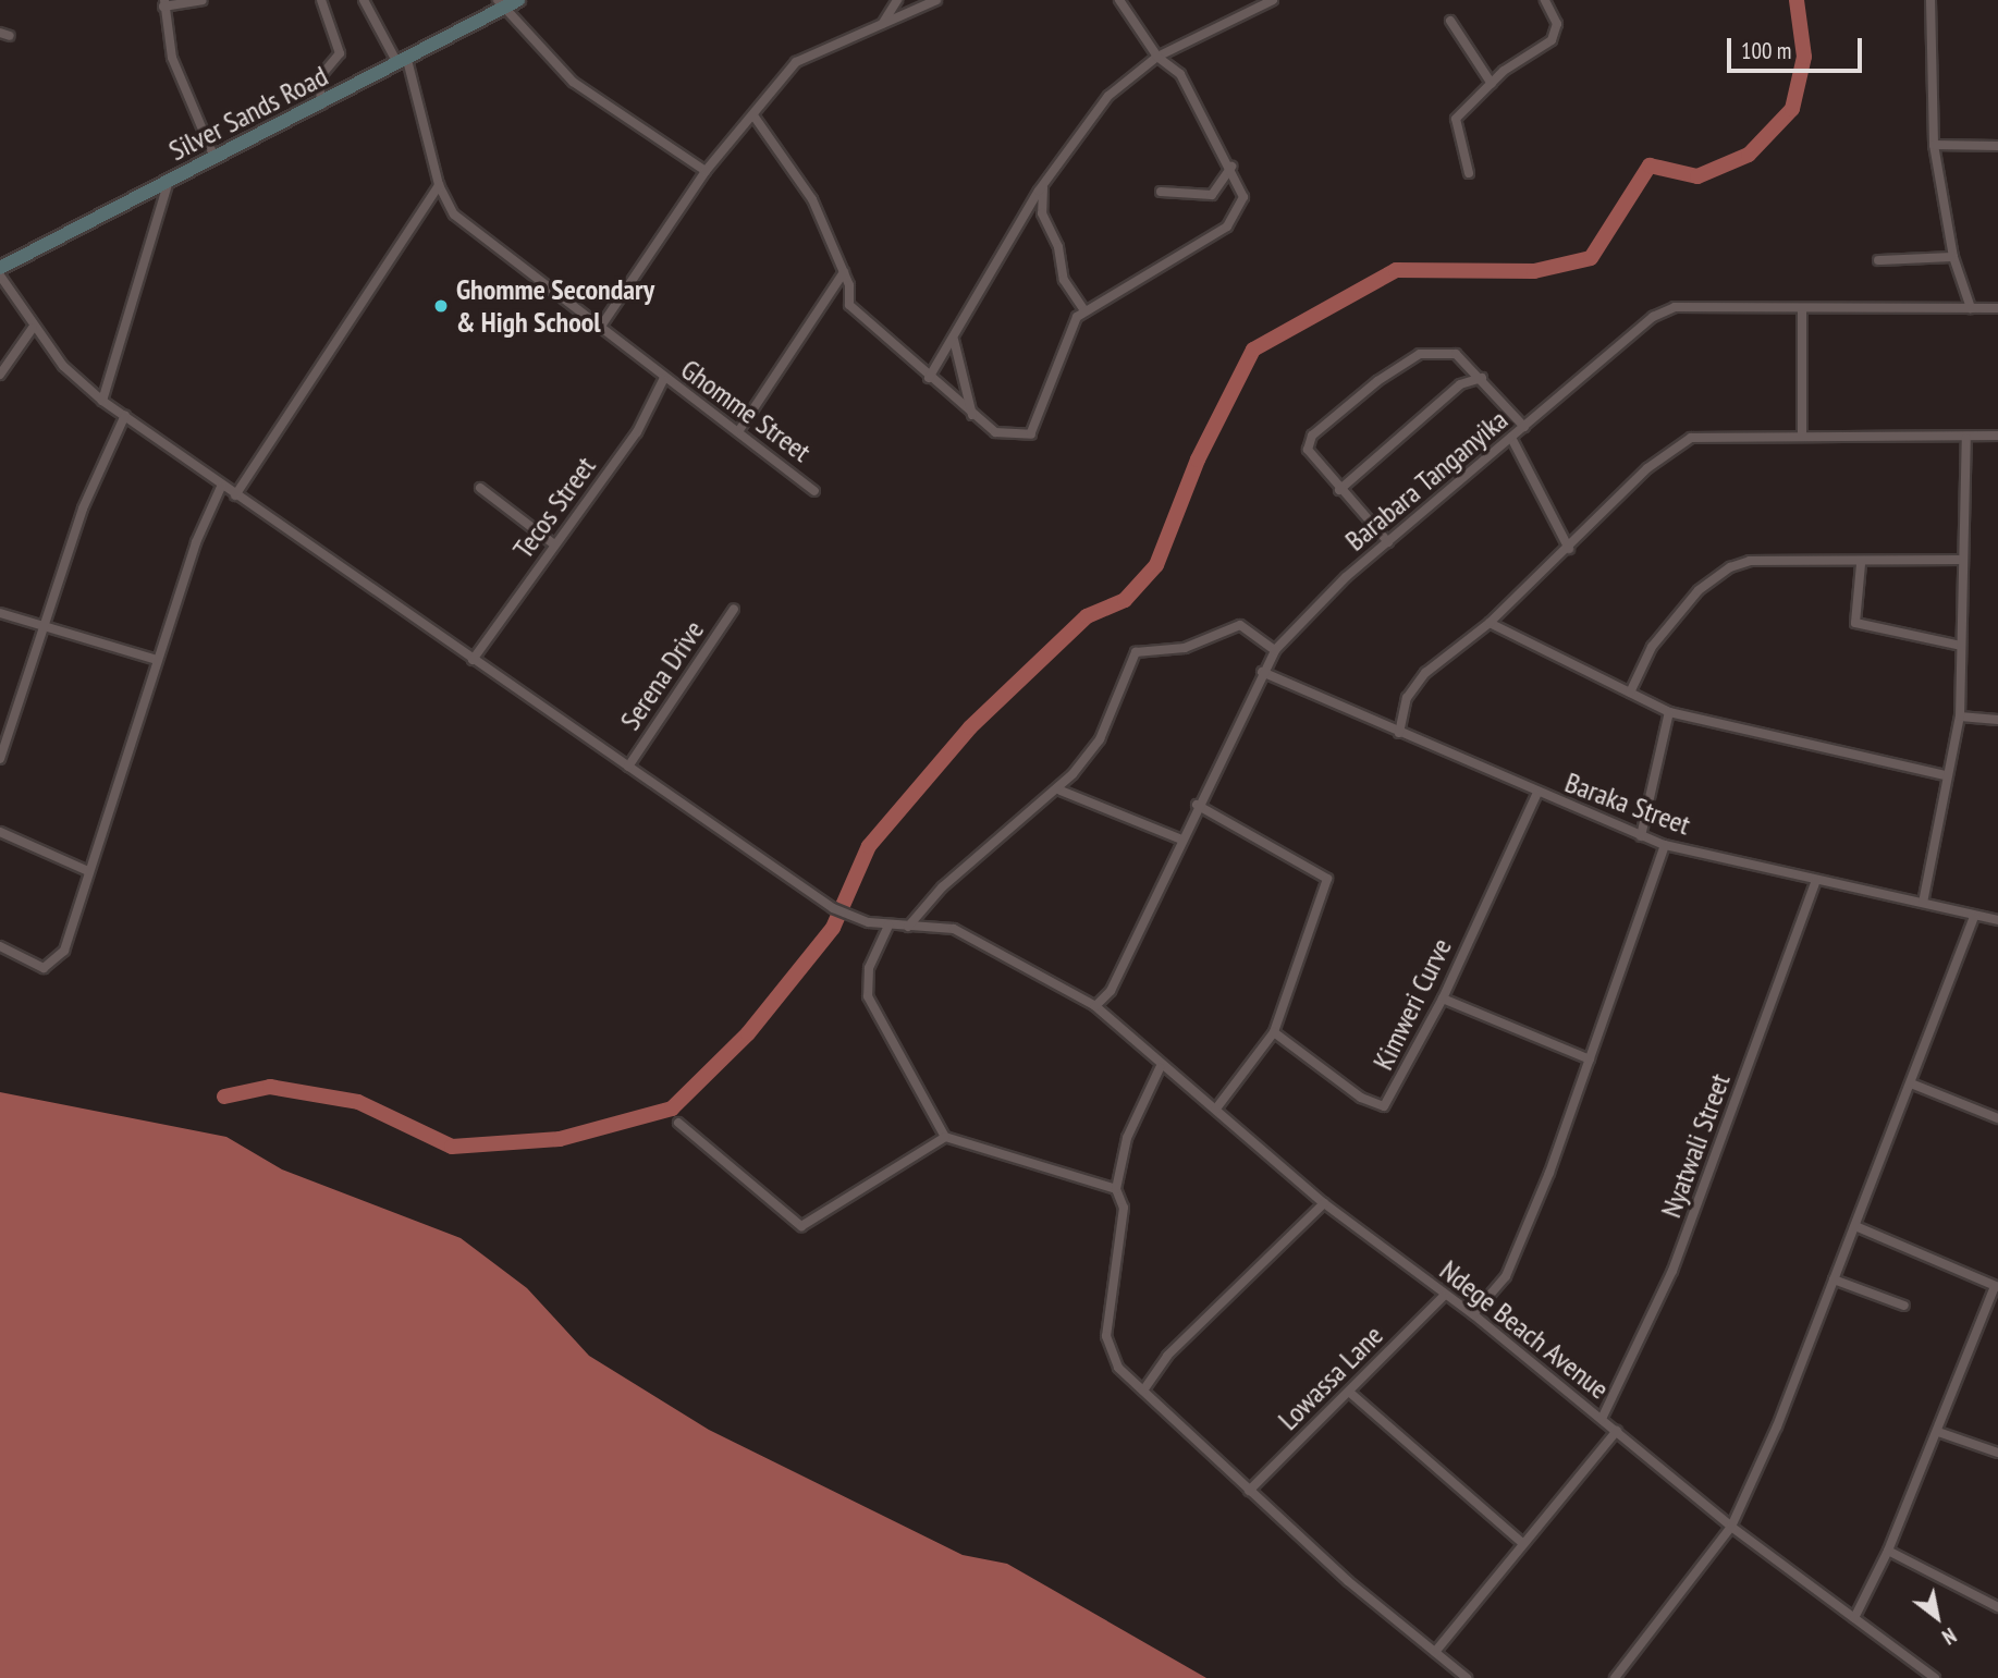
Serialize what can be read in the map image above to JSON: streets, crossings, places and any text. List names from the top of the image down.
{
  "streets": {
    "street": [
      "Silver Sands Road",
      "Ghomme Street",
      "Barabara Tanganyika",
      "Tecos Street",
      "Serena Drive",
      "Baraka Street",
      "Kimweri Curve",
      "Nyatwali Street",
      "Ndege Beach Avenue",
      "Lowassa Lane"
    ]
  },
  "crossings": [
    ["Silver Sands Road", "Ghomme Street"],
    ["Ghomme Street", "Tecos Street"],
    ["Barabara Tanganyika", "Baraka Street"],
    ["Barabara Tanganyika", "Ndege Beach Avenue"],
    ["Tecos Street", "Ndege Beach Avenue"],
    ["Serena Drive", "Ndege Beach Avenue"],
    ["Baraka Street", "Kimweri Curve"],
    ["Baraka Street", "Nyatwali Street"],
    ["Nyatwali Street", "Ndege Beach Avenue"],
    ["Ndege Beach Avenue", "Lowassa Lane"]
  ],
  "places": ["Ghomme Secondary & High School"],
  "scale_bar": "100 m",
  "north": "bottom right"
}
